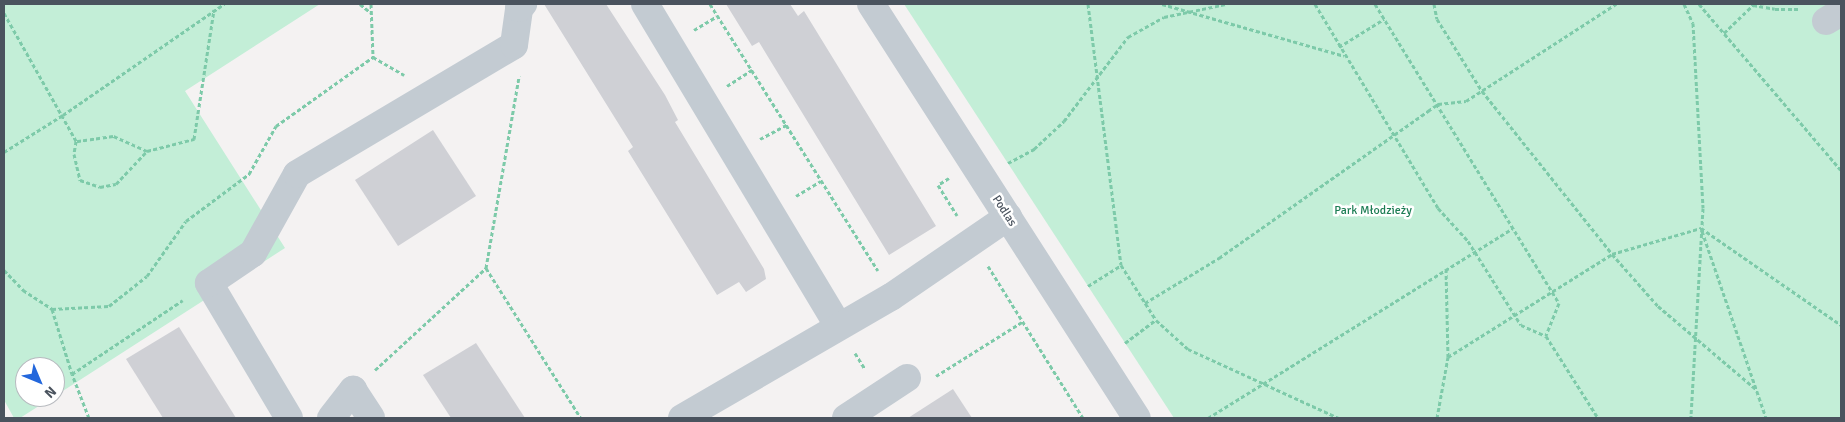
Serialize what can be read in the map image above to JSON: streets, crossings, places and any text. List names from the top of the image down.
{
  "streets": {
    "street": ["Podlas"]
  },
  "parks": ["Park Młodzieży"],
  "north": "bottom right"
}
